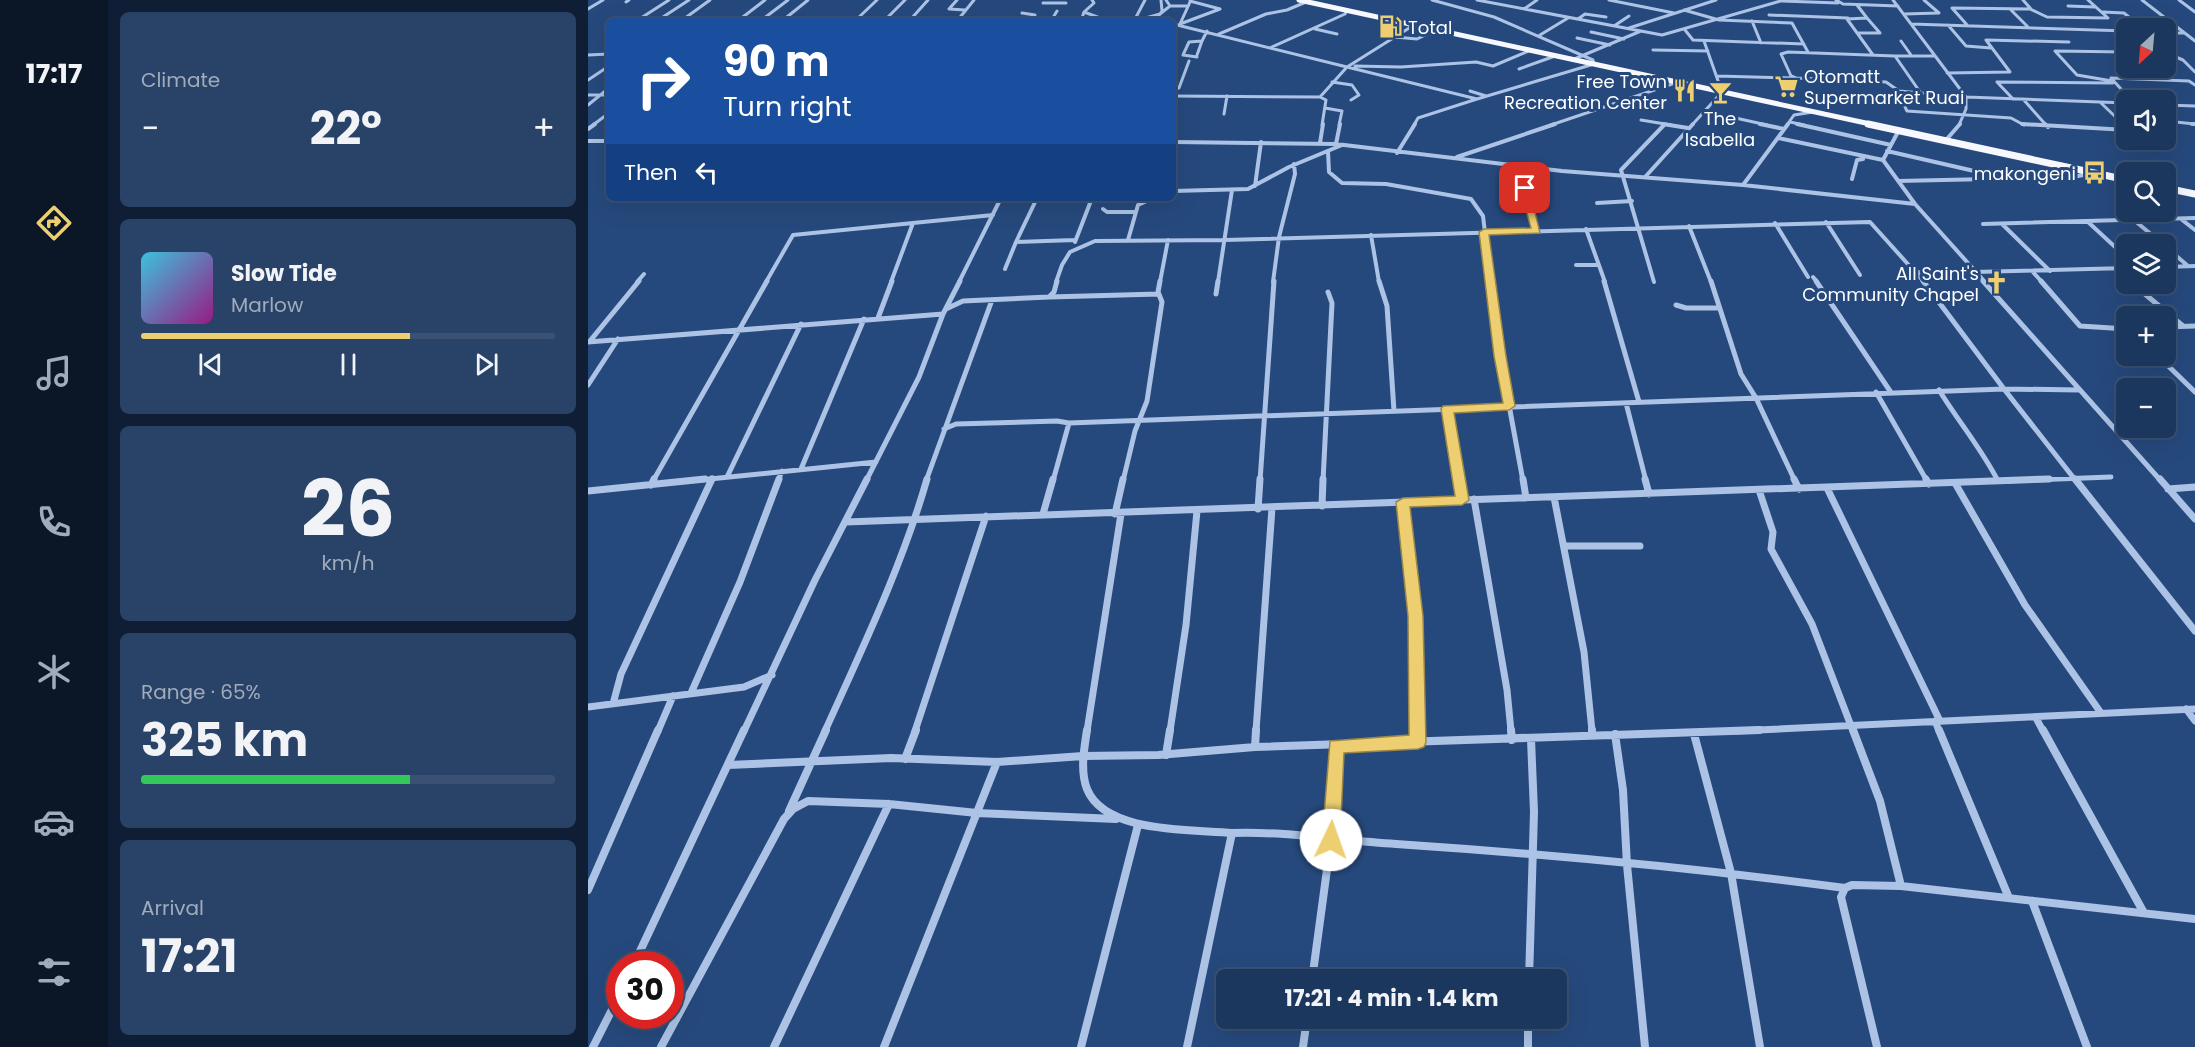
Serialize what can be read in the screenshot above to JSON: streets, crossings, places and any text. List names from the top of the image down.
{
  "places": {
    "fuel station": ["Total"],
    "supermarket": ["Otomatt Supermarket Ruai"],
    "restaurant": ["Free Town Recreation Center"],
    "bar": ["The Isabella"],
    "bus stop": ["makongeni"],
    "church": ["All Saint's Community Chapel"]
  },
  "north": "bottom left",
  "page": {
    "tabs": "17:17",
    "tile": [
      "Climate",
      ["26", "km/h"],
      ["Range · 65%", "325 km"],
      ["Arrival", "17:21"]
    ],
    "map_buttons": ["+", "−"],
    "turn": ["90 m", "Turn right"],
    "heat": ["−", "22°", "+"],
    "then": "Then",
    "song": ["Slow Tide", "Marlow"],
    "limit": "30",
    "trip": "17:21 · 4 min · 1.4 km"
  }
}
